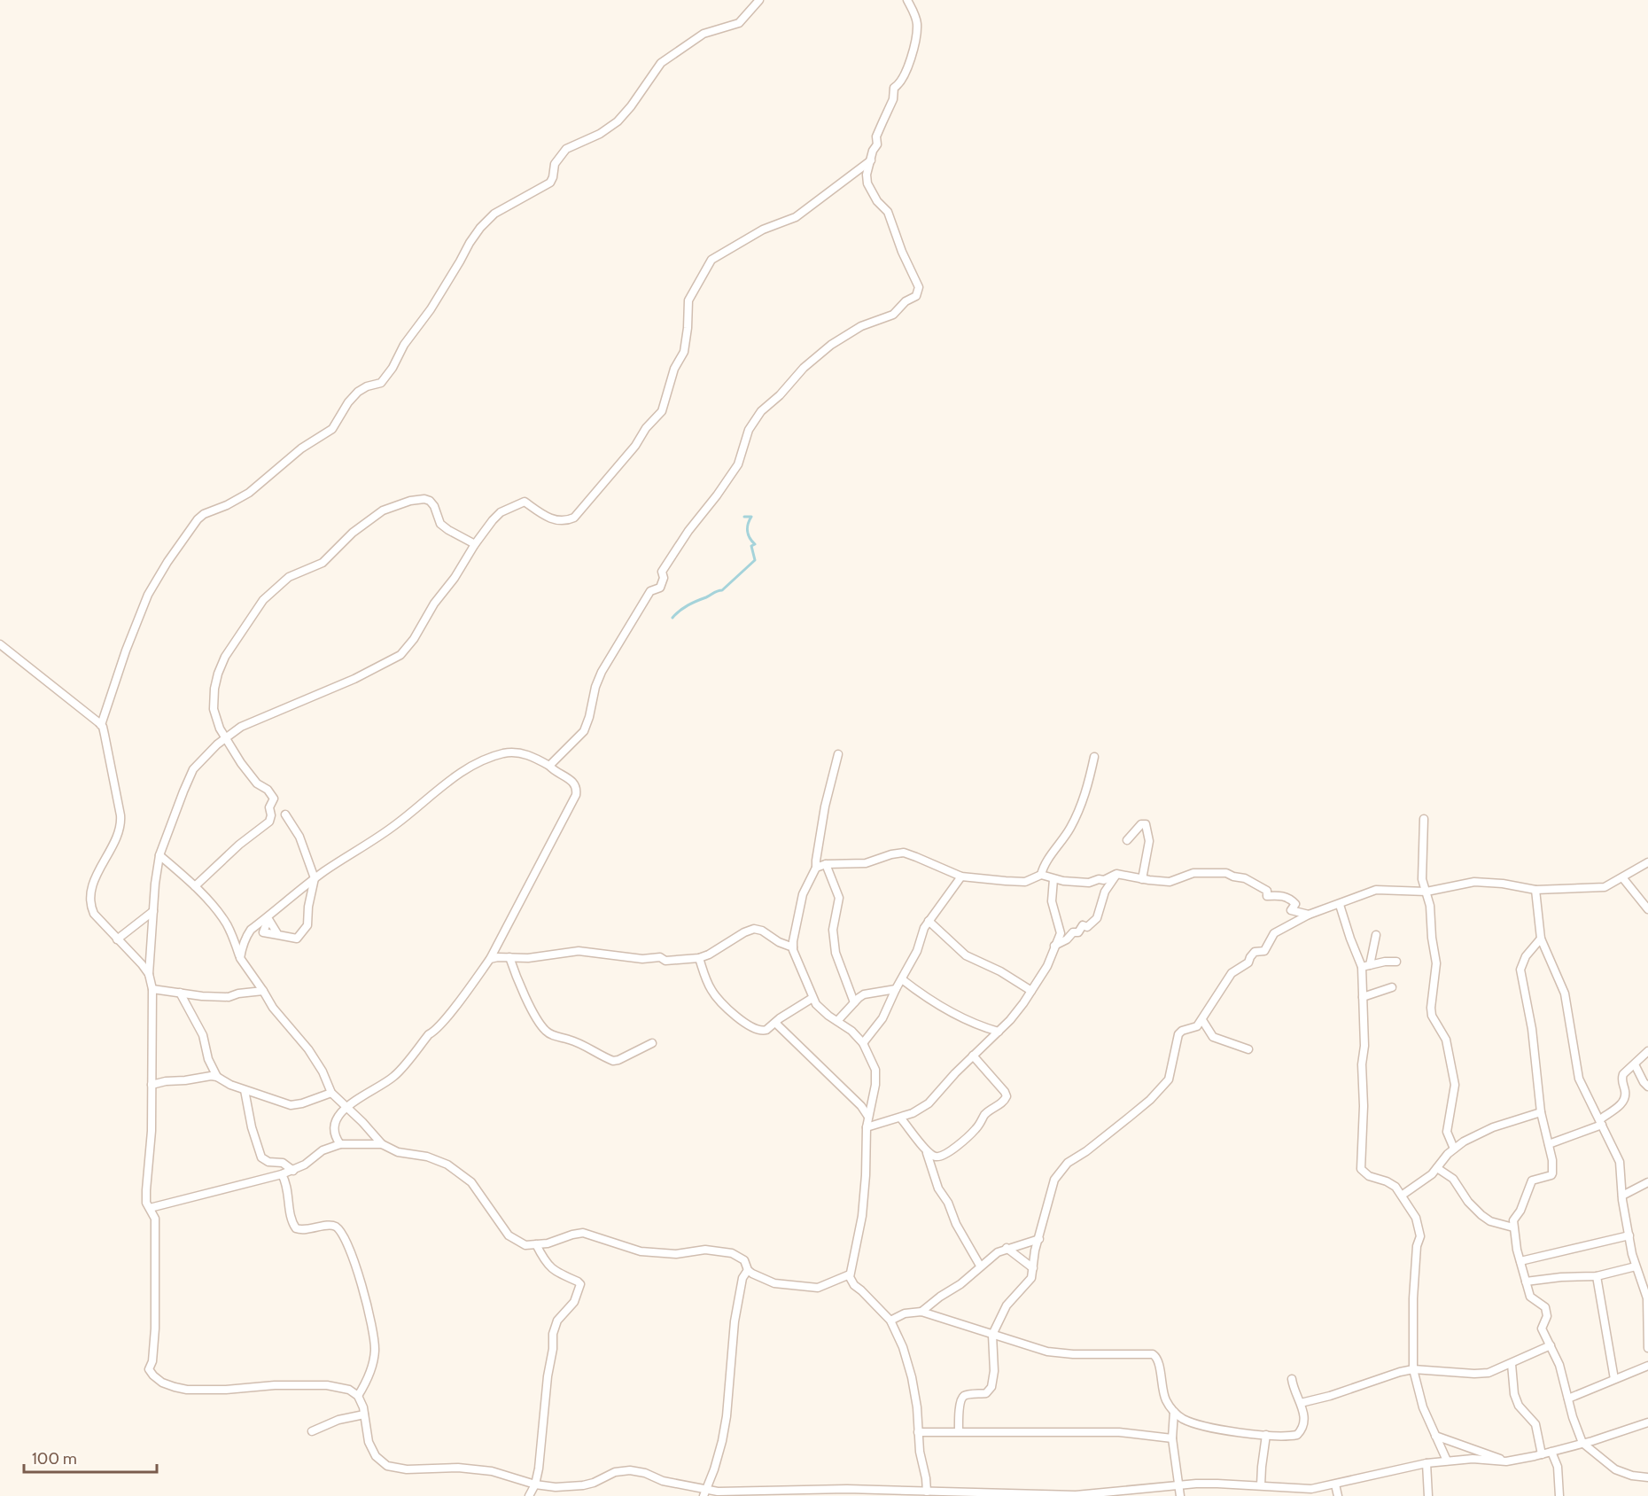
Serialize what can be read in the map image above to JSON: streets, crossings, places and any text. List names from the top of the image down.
{
  "scale_bar": "100 m"
}
